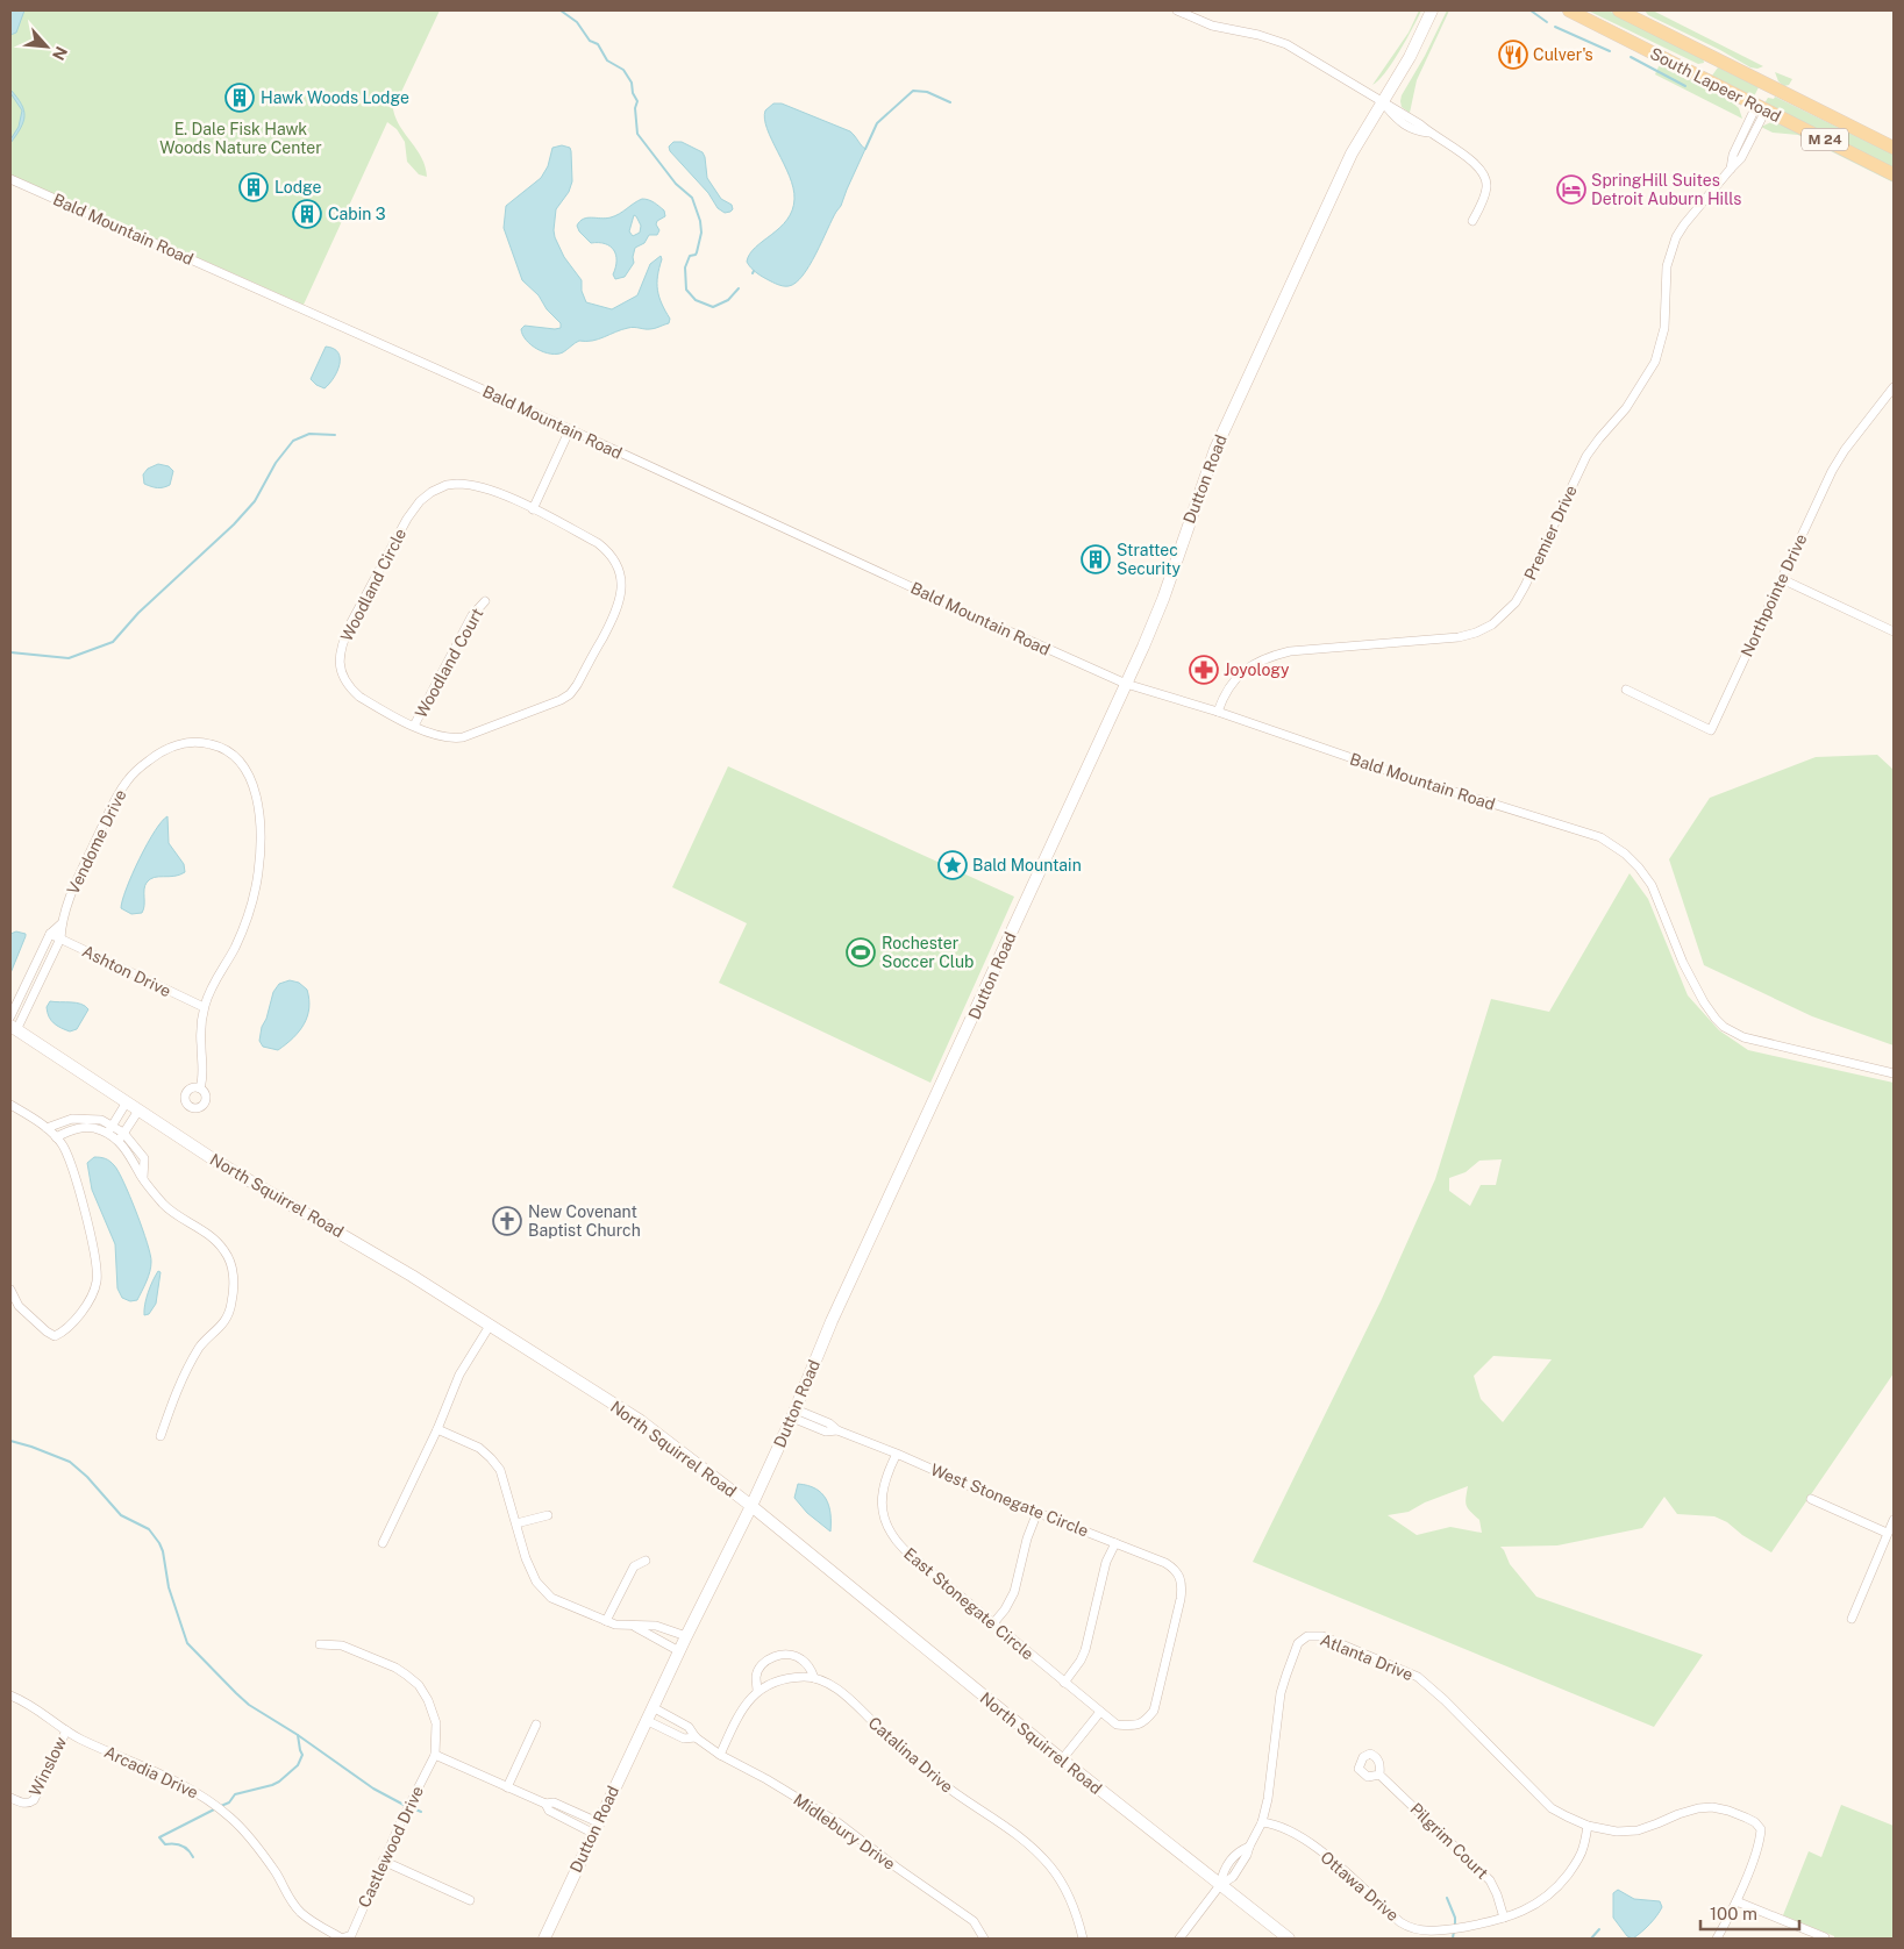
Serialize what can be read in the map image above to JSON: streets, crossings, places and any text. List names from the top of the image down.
{
  "streets": {
    "main road": ["South Lapeer Road", "M 24"],
    "street": [
      "Bald Mountain Road",
      "Dutton Road",
      "Premier Drive",
      "Woodland Circle",
      "Northpointe Drive",
      "Woodland Court",
      "Vendome Drive",
      "Ashton Drive",
      "North Squirrel Road",
      "West Stonegate Circle",
      "East Stonegate Circle",
      "Atlanta Drive",
      "Catalina Drive",
      "Winslow",
      "Arcadia Drive",
      "Midlebury Drive",
      "Pilgrim Court",
      "Castlewood Drive",
      "Ottawa Drive"
    ]
  },
  "crossings": [
    ["South Lapeer Road", "Premier Drive"],
    ["Bald Mountain Road", "Dutton Road"],
    ["Bald Mountain Road", "Premier Drive"],
    ["Dutton Road", "North Squirrel Road"],
    ["Dutton Road", "West Stonegate Circle"],
    ["Dutton Road", "Midlebury Drive"],
    ["Woodland Circle", "Woodland Court"],
    ["Vendome Drive", "Ashton Drive"],
    ["Vendome Drive", "North Squirrel Road"],
    ["North Squirrel Road", "Atlanta Drive"],
    ["West Stonegate Circle", "East Stonegate Circle"],
    ["Atlanta Drive", "Ottawa Drive"],
    ["Catalina Drive", "Midlebury Drive"],
    ["Winslow", "Arcadia Drive"],
    ["Arcadia Drive", "Castlewood Drive"],
    ["Pilgrim Court", "Ottawa Drive"]
  ],
  "parks": ["E. Dale Fisk Hawk Woods Nature Center"],
  "places": {
    "restaurant": ["Culver's"],
    "building": [
      "Hawk Woods Lodge",
      "Lodge",
      "Cabin 3",
      "Strattec Security"
    ],
    "hotel": ["SpringHill Suites Detroit Auburn Hills"],
    "pharmacy": ["Joyology"],
    "place": ["Bald Mountain"],
    "sports": ["Rochester Soccer Club"],
    "church": ["New Covenant Baptist Church"]
  },
  "scale_bar": "100 m",
  "north": "bottom right"
}
